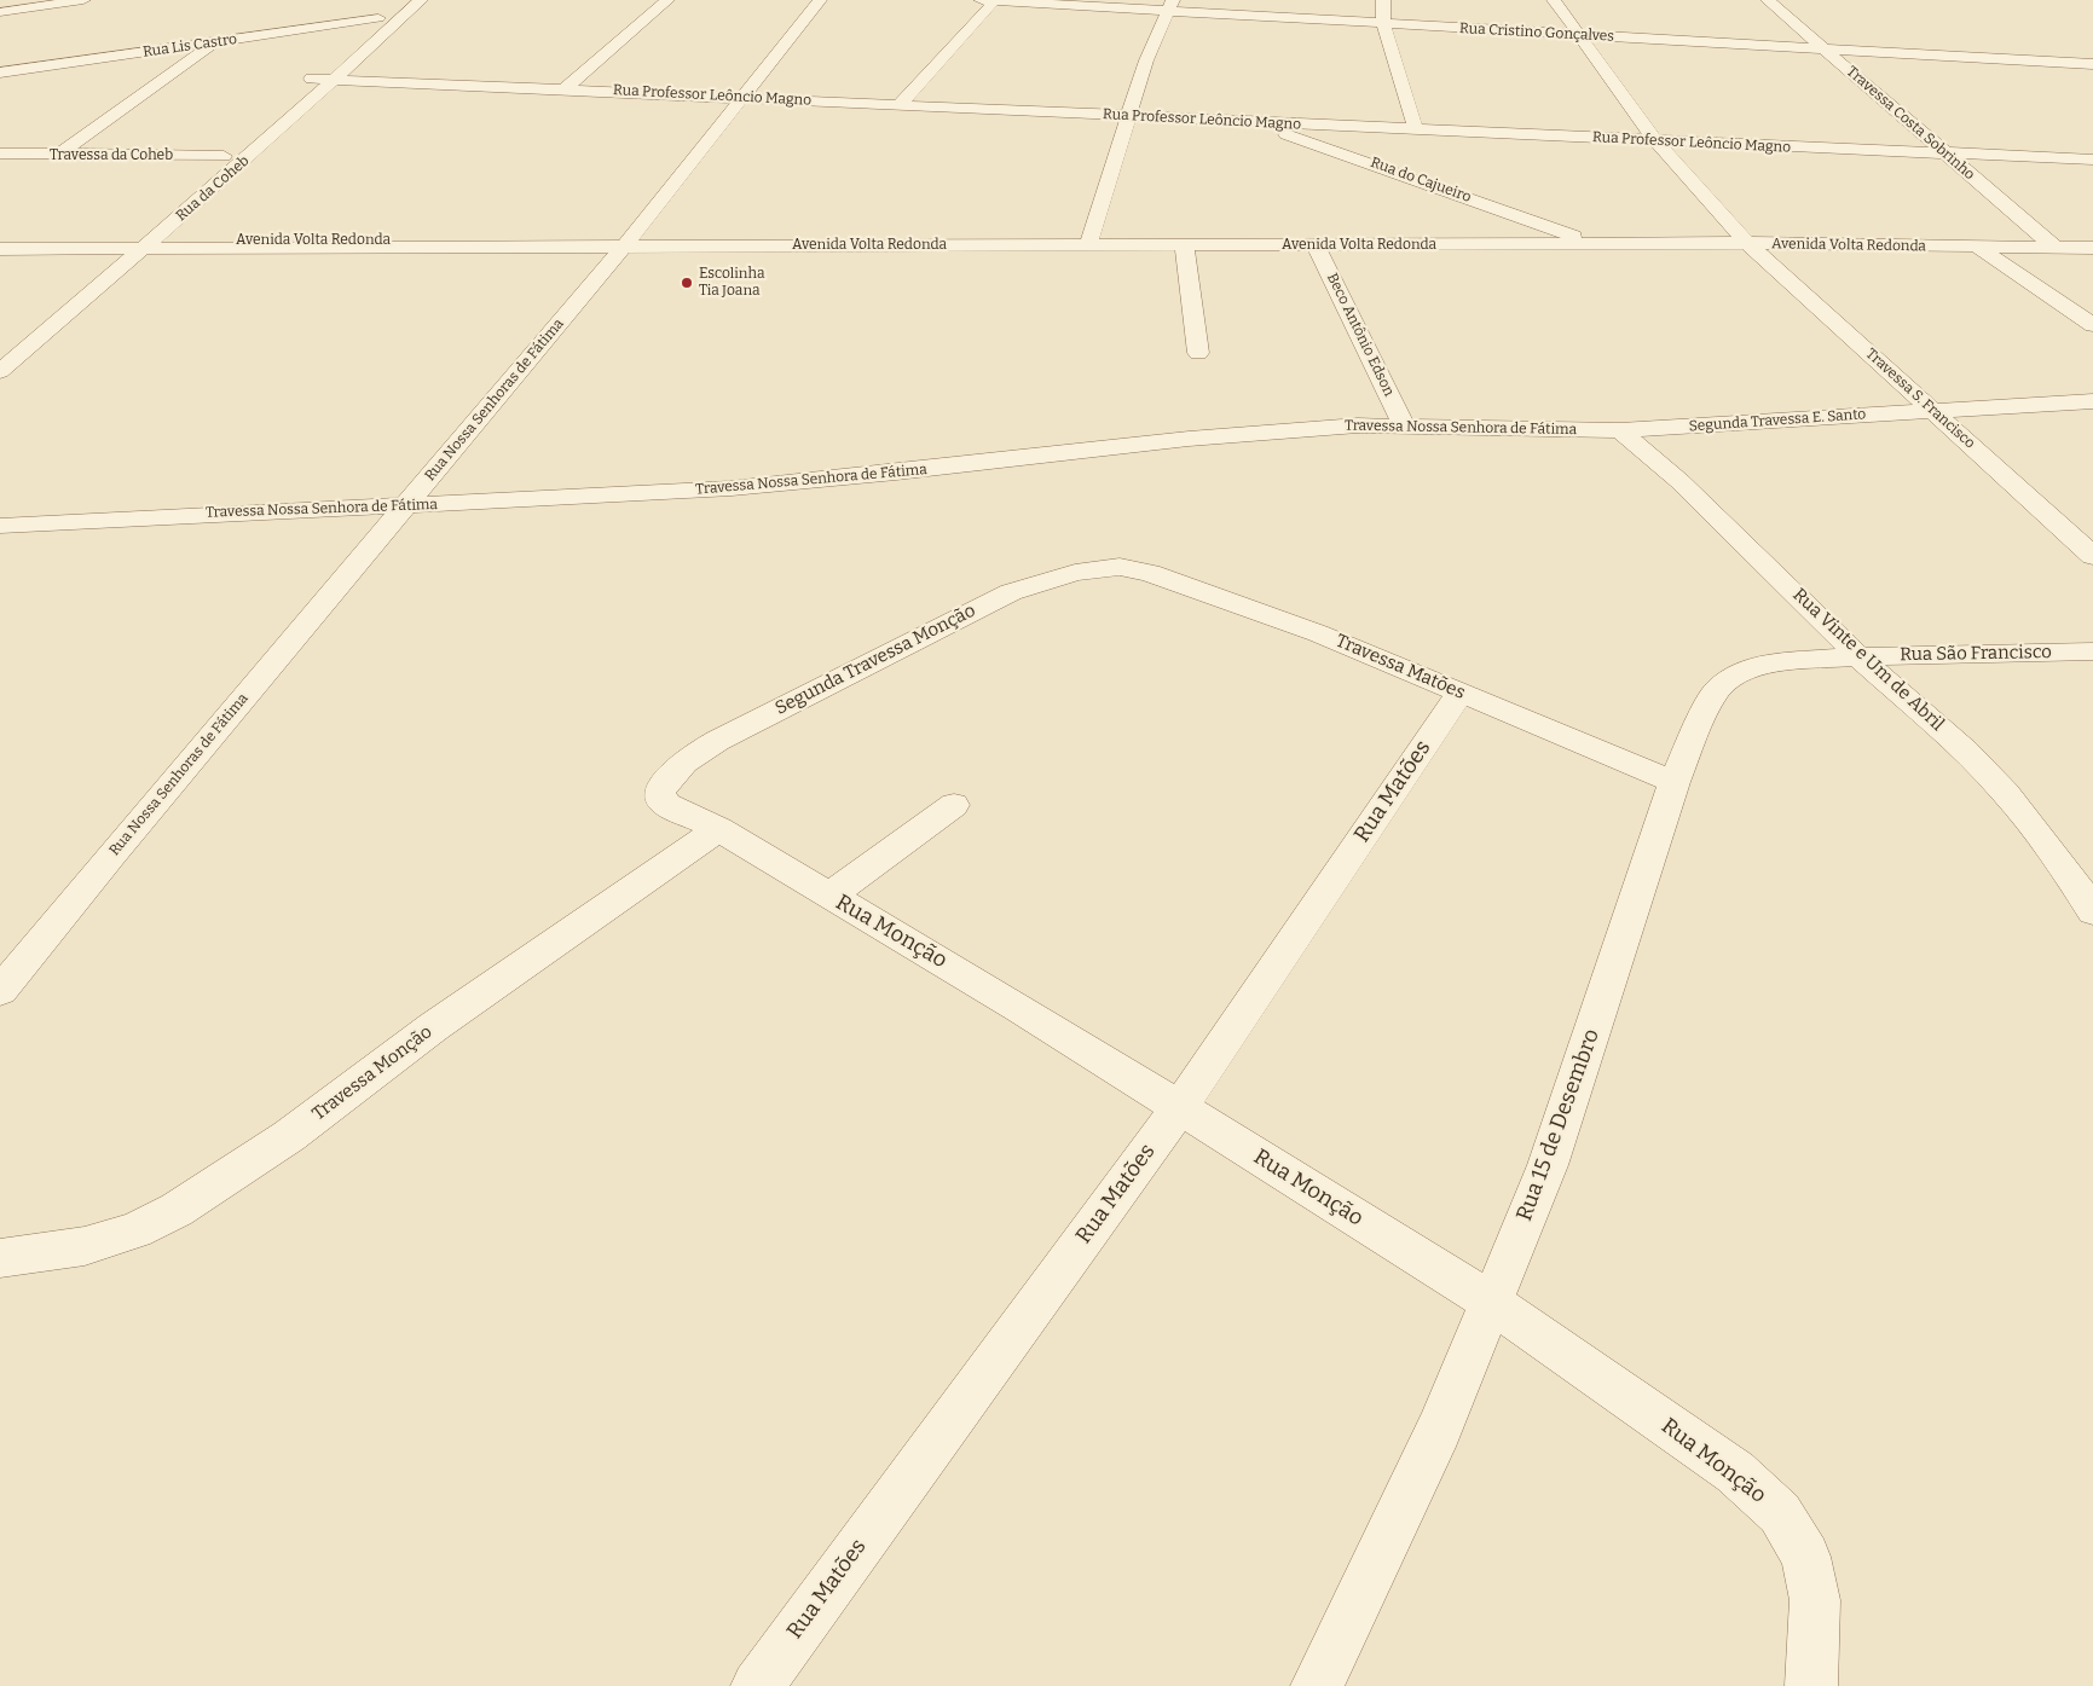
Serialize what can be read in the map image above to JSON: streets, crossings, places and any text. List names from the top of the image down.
{
  "streets": {
    "street": [
      "Rua Cristino Gonçalves",
      "Rua Lis Castro",
      "Rua Professor Leôncio Magno",
      "Travessa Costa Sobrinho",
      "Travessa da Coheb",
      "Rua do Cajueiro",
      "Rua da Coheb",
      "Avenida Volta Redonda",
      "Beco Antônio Edson",
      "Travessa S. Francisco",
      "Rua Nossa Senhoras de Fátima",
      "Segunda Travessa E. Santo",
      "Travessa Nossa Senhora de Fátima",
      "Rua São Francisco",
      "Segunda Travessa Monção",
      "Rua Vinte e Um de Abril",
      "Travessa Matões",
      "Rua Matões",
      "Rua Monção",
      "Travessa Monção",
      "Rua 15 de Desembro"
    ]
  },
  "crossings": [
    ["Rua Cristino Gonçalves", "Travessa Costa Sobrinho"],
    ["Rua Cristino Gonçalves", "Travessa S. Francisco"],
    ["Rua Lis Castro", "Rua da Coheb"],
    ["Rua Professor Leôncio Magno", "Travessa Costa Sobrinho"],
    ["Rua Professor Leôncio Magno", "Rua do Cajueiro"],
    ["Rua Professor Leôncio Magno", "Rua da Coheb"],
    ["Rua Professor Leôncio Magno", "Travessa S. Francisco"],
    ["Rua Professor Leôncio Magno", "Rua Nossa Senhoras de Fátima"],
    ["Travessa Costa Sobrinho", "Avenida Volta Redonda"],
    ["Travessa da Coheb", "Rua da Coheb"],
    ["Rua do Cajueiro", "Avenida Volta Redonda"],
    ["Rua da Coheb", "Avenida Volta Redonda"],
    ["Avenida Volta Redonda", "Beco Antônio Edson"],
    ["Avenida Volta Redonda", "Travessa S. Francisco"],
    ["Avenida Volta Redonda", "Rua Nossa Senhoras de Fátima"],
    ["Beco Antônio Edson", "Travessa Nossa Senhora de Fátima"],
    ["Travessa S. Francisco", "Segunda Travessa E. Santo"],
    ["Rua Nossa Senhoras de Fátima", "Travessa Nossa Senhora de Fátima"],
    ["Segunda Travessa E. Santo", "Travessa Nossa Senhora de Fátima"],
    ["Segunda Travessa E. Santo", "Rua Vinte e Um de Abril"],
    ["Travessa Nossa Senhora de Fátima", "Rua Vinte e Um de Abril"],
    ["Rua São Francisco", "Rua Vinte e Um de Abril"],
    ["Rua São Francisco", "Rua 15 de Desembro"],
    ["Segunda Travessa Monção", "Travessa Matões"],
    ["Segunda Travessa Monção", "Rua Monção"],
    ["Rua Vinte e Um de Abril", "Rua 15 de Desembro"],
    ["Travessa Matões", "Rua Matões"],
    ["Travessa Matões", "Rua 15 de Desembro"],
    ["Rua Matões", "Rua Monção"],
    ["Rua Monção", "Travessa Monção"],
    ["Rua Monção", "Rua 15 de Desembro"]
  ],
  "places": ["Escolinha Tia Joana"]
}
